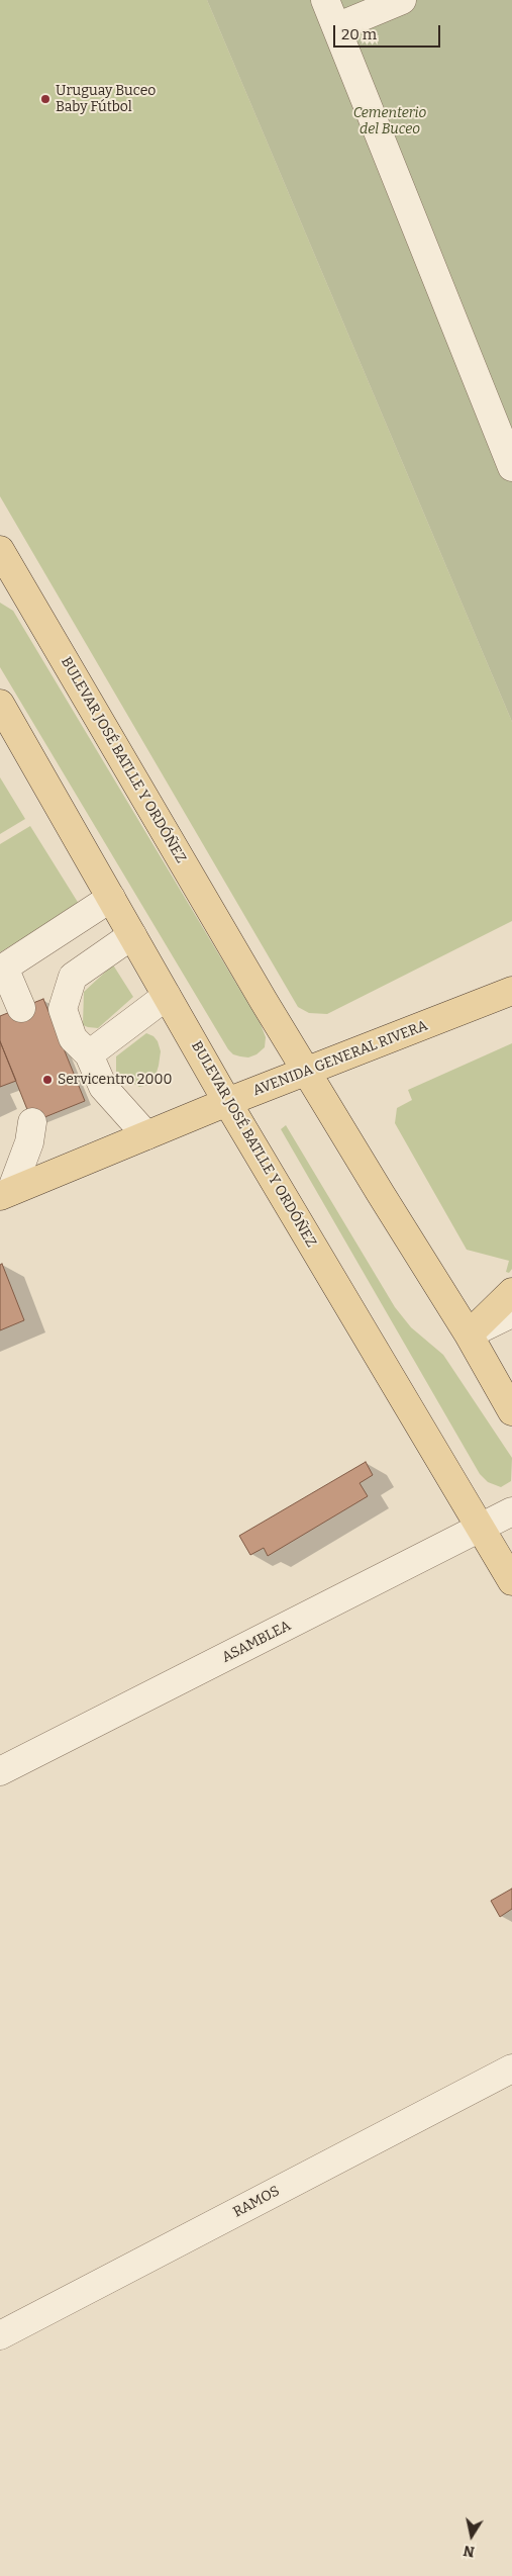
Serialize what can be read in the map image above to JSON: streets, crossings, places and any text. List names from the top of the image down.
{
  "streets": {
    "main road": ["BULEVAR JOSÉ BATLLE Y ORDÓÑEZ", "AVENIDA GENERAL RIVERA"],
    "street": ["ASAMBLEA", "RAMOS"]
  },
  "crossings": [
    ["BULEVAR JOSÉ BATLLE Y ORDÓÑEZ", "AVENIDA GENERAL RIVERA"],
    ["BULEVAR JOSÉ BATLLE Y ORDÓÑEZ", "ASAMBLEA"]
  ],
  "parks": ["Cementerio del Buceo"],
  "places": ["Uruguay Buceo Baby Fútbol", "Servicentro 2000"],
  "scale_bar": "20 m",
  "north": "bottom"
}
